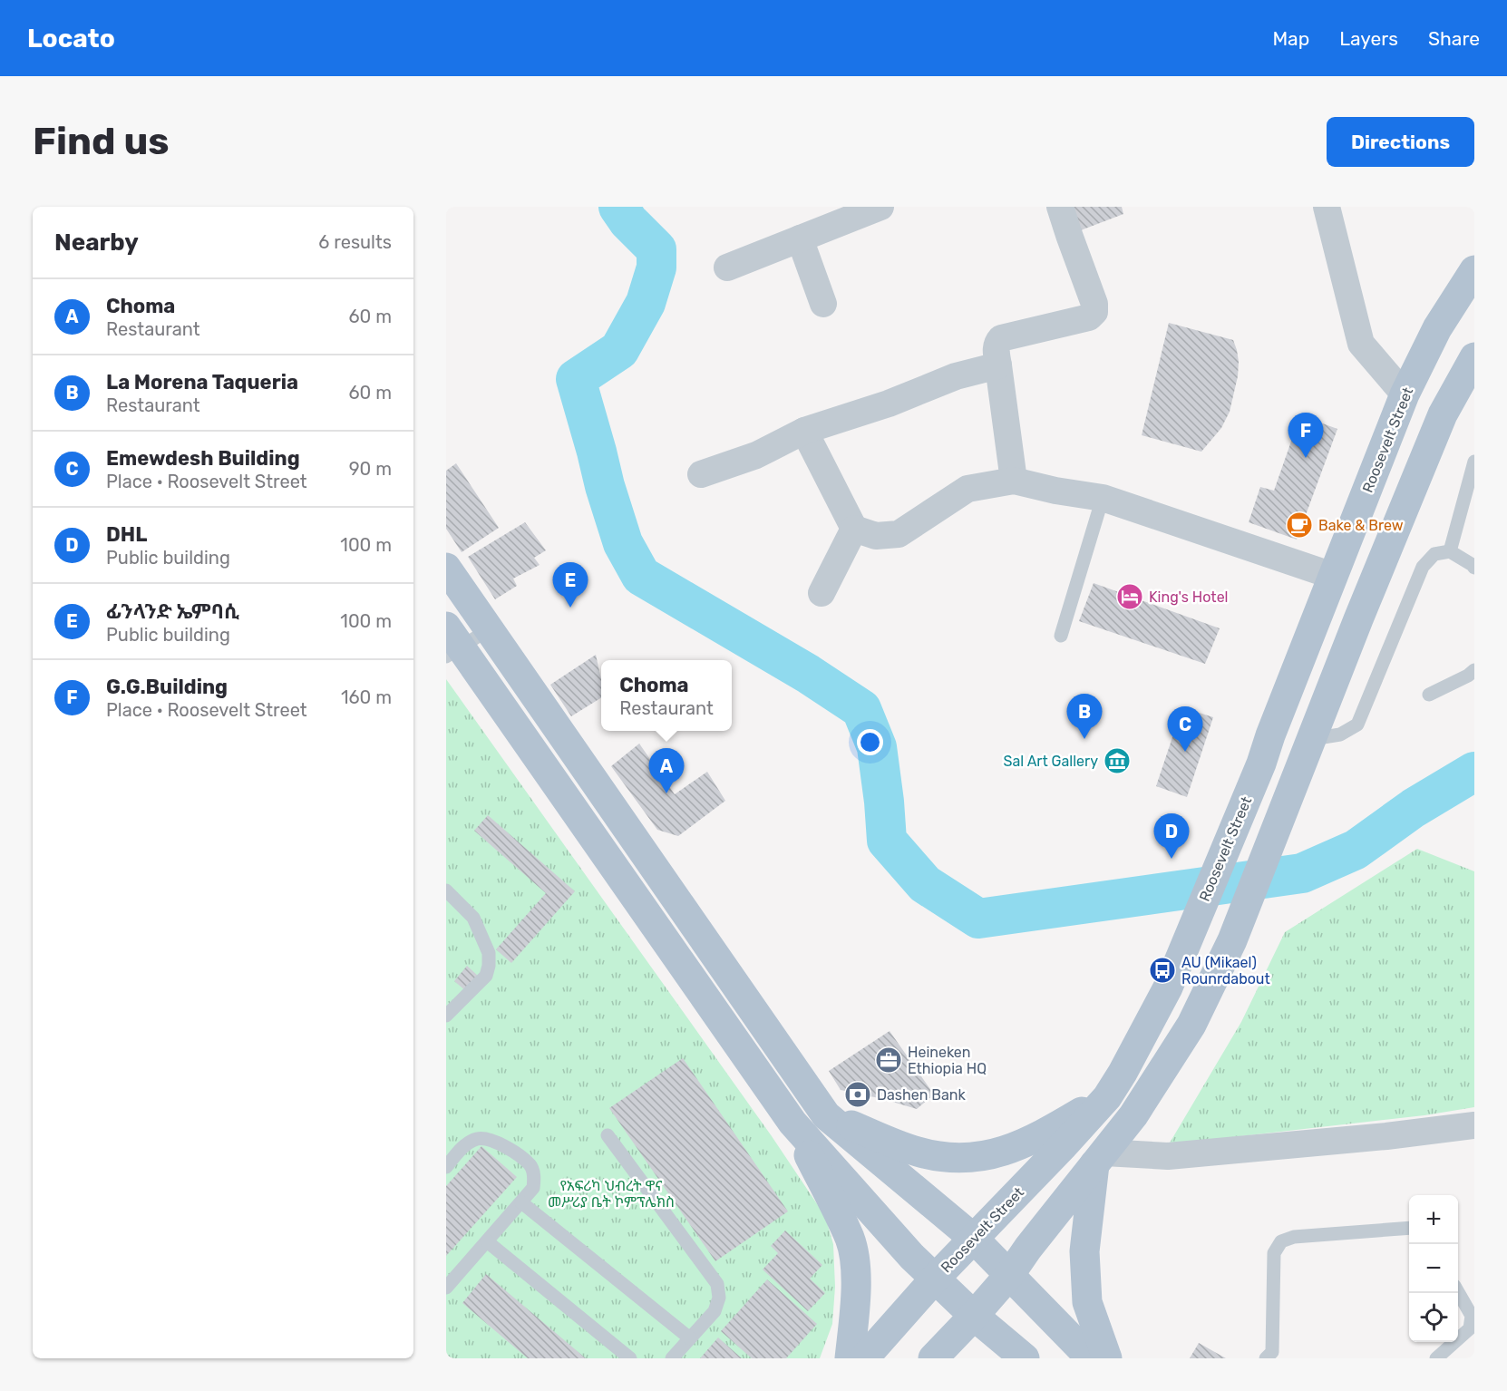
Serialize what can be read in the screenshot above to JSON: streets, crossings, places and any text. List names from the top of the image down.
{
  "streets": {
    "main road": ["Roosevelt Street"]
  },
  "parks": ["የአፍሪካ ህብረት ዋና መሥሪያ ቤት ኮምፕሌክስ"],
  "places": {
    "cafe": ["Bake & Brew"],
    "hotel": ["King's Hotel"],
    "museum": ["Sal Art Gallery"],
    "bus stop": ["AU (Mikael) Rounrdabout"],
    "office": ["Heineken Ethiopia HQ"],
    "bank": ["Dashen Bank"]
  },
  "page": {
    "header": "Locato",
    "nav": ["Map", "Layers", "Share"],
    "buttons": "Directions",
    "title": "Find us",
    "heading": ["Nearby", "6 results"],
    "list": [
      {
        "mark": "A",
        "name": "Choma",
        "note": "Restaurant",
        "value": "60 m"
      },
      {
        "mark": "B",
        "name": "La Morena Taqueria",
        "note": "Restaurant",
        "value": "60 m"
      },
      {
        "mark": "C",
        "name": "Emewdesh Building",
        "note": "Place · Roosevelt Street",
        "value": "90 m"
      },
      {
        "mark": "D",
        "name": "DHL",
        "note": "Public building",
        "value": "100 m"
      },
      {
        "mark": "E",
        "name": "ፊንላንድ ኤምባሲ",
        "note": "Public building",
        "value": "100 m"
      },
      {
        "mark": "F",
        "name": "G.G.Building",
        "note": "Place · Roosevelt Street",
        "value": "160 m"
      }
    ],
    "pins": [
      "F",
      "E",
      "B",
      "C",
      "A",
      "D"
    ],
    "popup": ["Choma", "Restaurant"],
    "map_buttons": ["+", "−"]
  }
}
